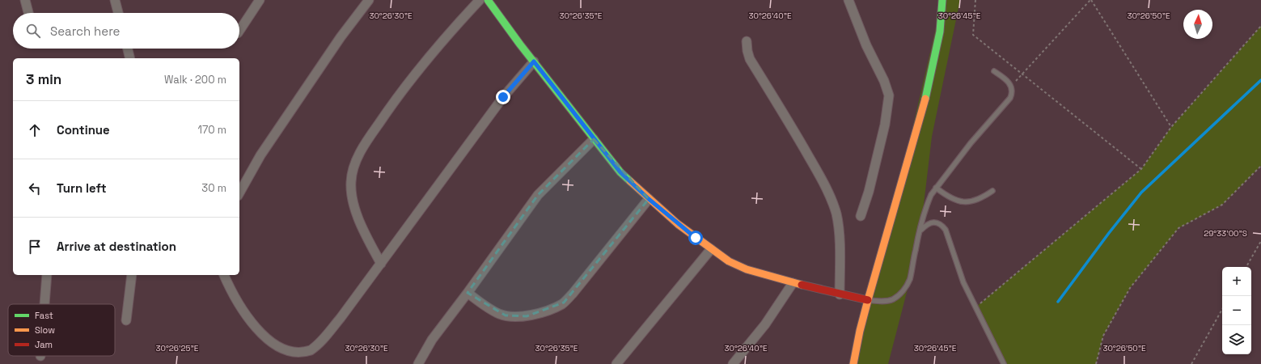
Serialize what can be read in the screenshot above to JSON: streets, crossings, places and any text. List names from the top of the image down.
{
  "legend": ["Fast", "Slow", "Jam"],
  "north": "top",
  "page": {
    "search": "Search here",
    "heading": ["3 min", "Walk · 200 m"],
    "list": [
      ["Continue", "170 m"],
      ["Turn left", "30 m"],
      "Arrive at destination"
    ],
    "map_buttons": ["+", "−"]
  },
  "coordinates": [
    "30°26'30\"E",
    "30°26'35\"E",
    "30°26'40\"E",
    "30°26'45\"E",
    "30°26'50\"E",
    "29°33'00\"S",
    "30°26'25\"E"
  ]
}
